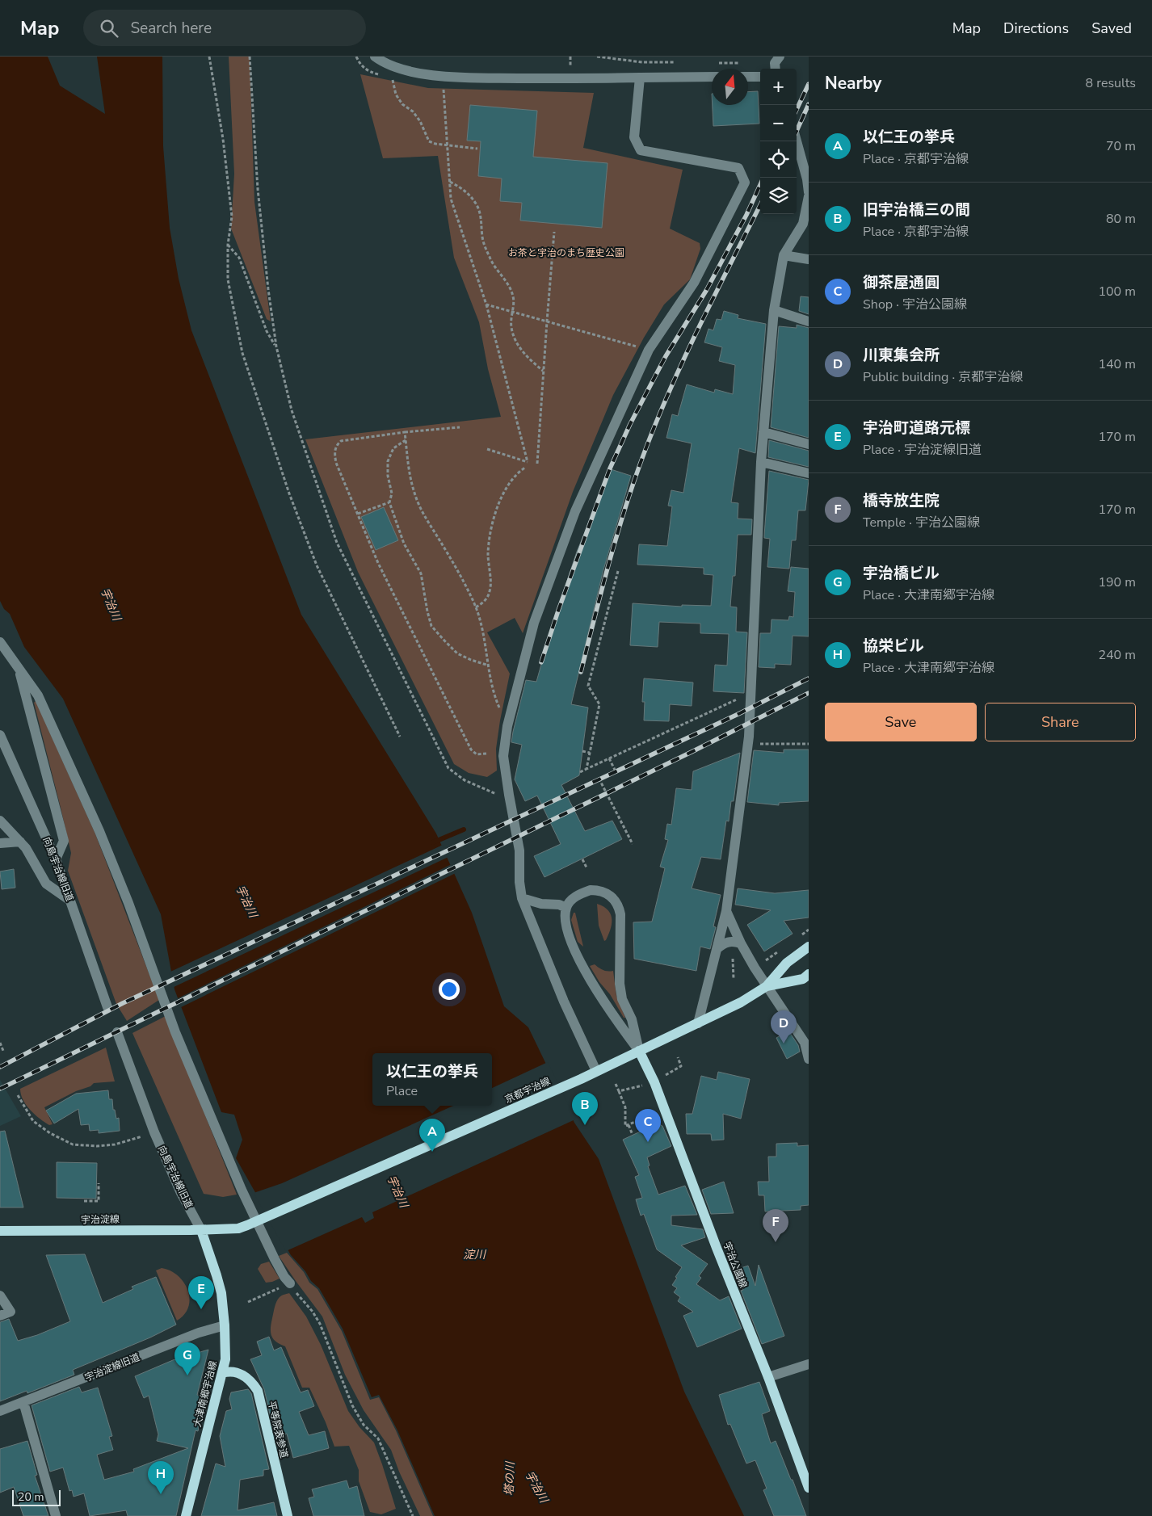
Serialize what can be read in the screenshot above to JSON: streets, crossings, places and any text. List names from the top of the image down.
{
  "streets": {
    "main road": [
      "京都宇治線",
      "宇治淀線",
      "宇治公園線",
      "大津南郷宇治線",
      "平等院表参道"
    ],
    "street": ["向島宇治線旧道", "宇治淀線旧道"]
  },
  "crossings": [
    ["向島宇治線旧道", "京都宇治線"],
    ["向島宇治線旧道", "宇治淀線"],
    ["向島宇治線旧道", "大津南郷宇治線"],
    ["京都宇治線", "宇治淀線"],
    ["京都宇治線", "宇治公園線"],
    ["京都宇治線", "大津南郷宇治線"],
    ["宇治淀線", "大津南郷宇治線"],
    ["宇治淀線旧道", "大津南郷宇治線"],
    ["大津南郷宇治線", "平等院表参道"]
  ],
  "water": ["宇治川", "淀川", "塔の川"],
  "parks": ["お茶と宇治のまち歴史公園"],
  "scale_bar": "20 m",
  "north": "top",
  "page": {
    "header": "Map",
    "search": "Search here",
    "nav": ["Map", "Directions", "Saved"],
    "heading": ["Nearby", "8 results"],
    "map_buttons": ["+", "−"],
    "list": [
      {
        "mark": "A",
        "name": "以仁王の挙兵",
        "note": "Place · 京都宇治線",
        "value": "70 m"
      },
      {
        "mark": "B",
        "name": "旧宇治橋三の間",
        "note": "Place · 京都宇治線",
        "value": "80 m"
      },
      {
        "mark": "C",
        "name": "御茶屋通圓",
        "note": "Shop · 宇治公園線",
        "value": "100 m"
      },
      {
        "mark": "D",
        "name": "川東集会所",
        "note": "Public building · 京都宇治線",
        "value": "140 m"
      },
      {
        "mark": "E",
        "name": "宇治町道路元標",
        "note": "Place · 宇治淀線旧道",
        "value": "170 m"
      },
      {
        "mark": "F",
        "name": "橋寺放生院",
        "note": "Temple · 宇治公園線",
        "value": "170 m"
      },
      {
        "mark": "G",
        "name": "宇治橋ビル",
        "note": "Place · 大津南郷宇治線",
        "value": "190 m"
      },
      {
        "mark": "H",
        "name": "協栄ビル",
        "note": "Place · 大津南郷宇治線",
        "value": "240 m"
      }
    ],
    "buttons": ["Save", "Share"],
    "pins": [
      "D",
      "B",
      "C",
      "A",
      "F",
      "E",
      "G",
      "H"
    ],
    "popup": ["以仁王の挙兵", "Place"],
    "scale": "20 m"
  }
}
